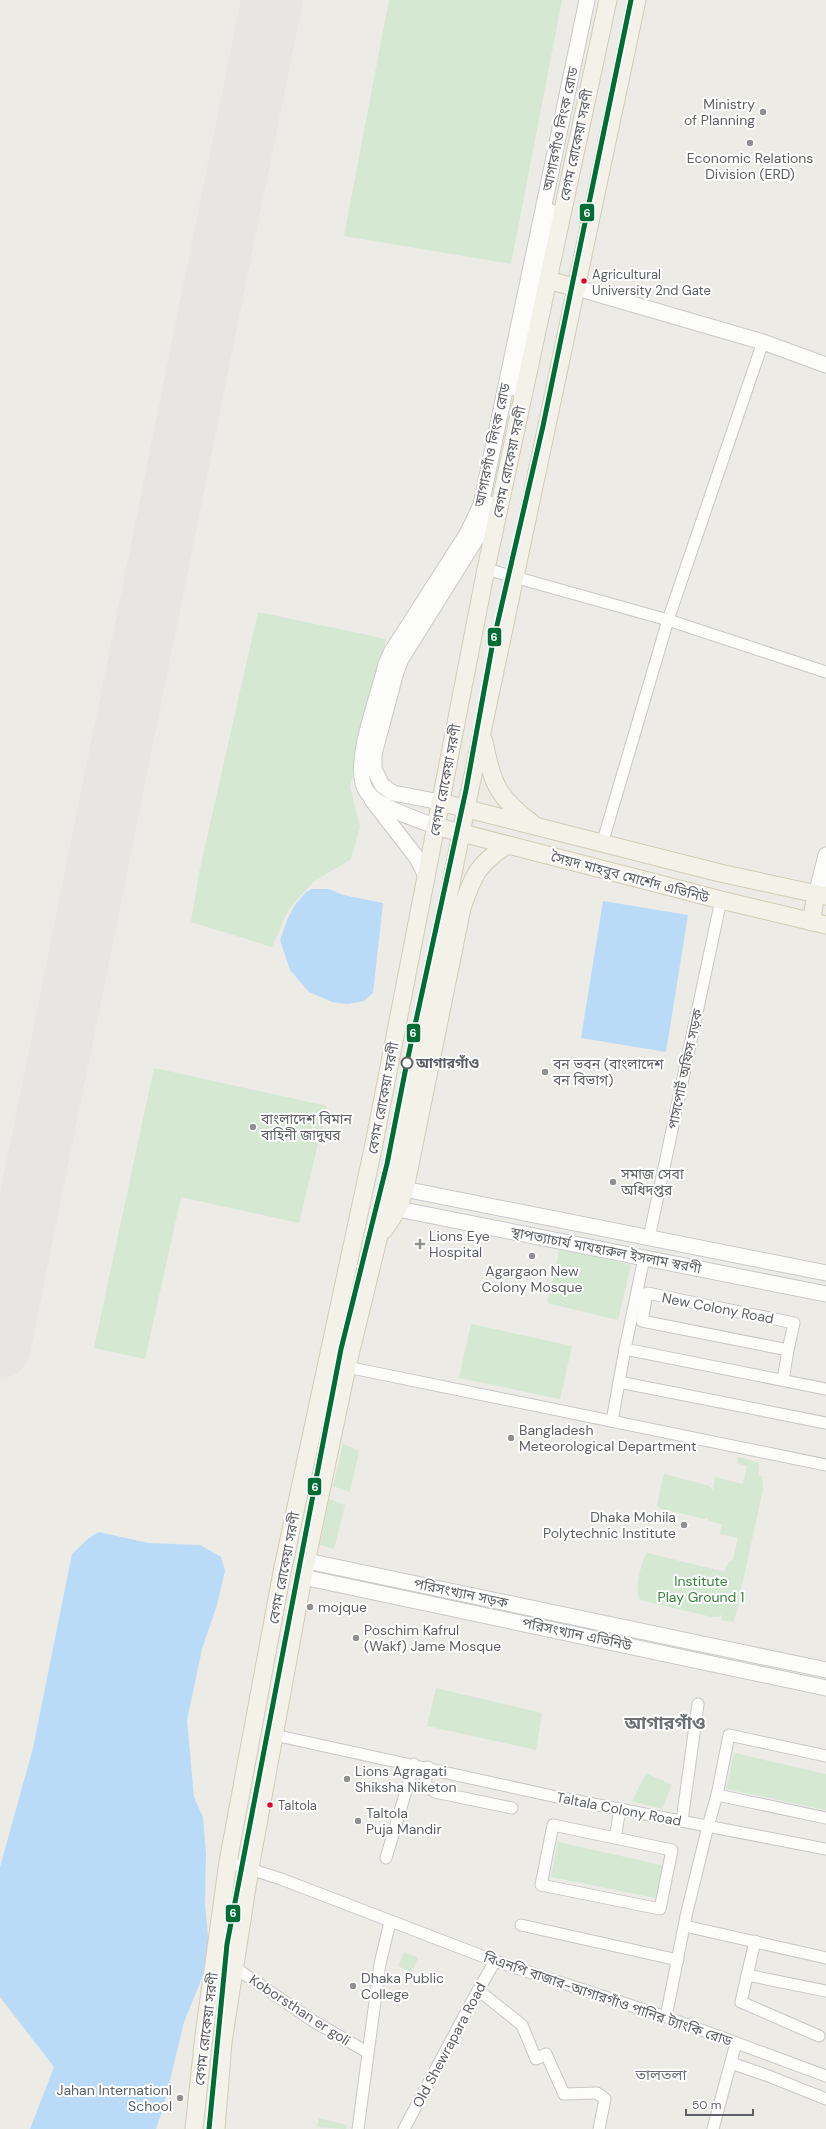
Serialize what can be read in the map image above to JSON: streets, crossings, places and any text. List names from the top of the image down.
{
  "streets": {
    "main road": ["বেগম রোকেয়া সরণী", "সৈয়দ মাহবুব মোর্শেদ এভিনিউ"],
    "street": [
      "আগারগাঁও লিংক রোড",
      "পাসপোর্ট অফিস সড়ক",
      "স্থাপত্যাচার্য মাযহারুল ইসলাম স্বরণী",
      "New Colony Road",
      "পরিসংখ্যান সড়ক",
      "পরিসংখ্যান এভিনিউ",
      "Taltala Colony Road",
      "বিএনপি বাজার-আগারগাঁও পানির ট্যাংকি রোড",
      "Koborsthan er goli",
      "Old Shewrapara Road"
    ]
  },
  "crossings": [
    ["আগারগাঁও লিংক রোড", "বেগম রোকেয়া সরণী"],
    ["আগারগাঁও লিংক রোড", "সৈয়দ মাহবুব মোর্শেদ এভিনিউ"],
    ["বেগম রোকেয়া সরণী", "সৈয়দ মাহবুব মোর্শেদ এভিনিউ"],
    ["বেগম রোকেয়া সরণী", "স্থাপত্যাচার্য মাযহারুল ইসলাম স্বরণী"],
    ["বেগম রোকেয়া সরণী", "পরিসংখ্যান সড়ক"],
    ["বেগম রোকেয়া সরণী", "পরিসংখ্যান এভিনিউ"],
    ["বেগম রোকেয়া সরণী", "Taltala Colony Road"],
    ["বেগম রোকেয়া সরণী", "বিএনপি বাজার-আগারগাঁও পানির ট্যাংকি রোড"],
    ["বেগম রোকেয়া সরণী", "Koborsthan er goli"],
    ["সৈয়দ মাহবুব মোর্শেদ এভিনিউ", "পাসপোর্ট অফিস সড়ক"],
    ["পাসপোর্ট অফিস সড়ক", "স্থাপত্যাচার্য মাযহারুল ইসলাম স্বরণী"],
    ["পরিসংখ্যান সড়ক", "পরিসংখ্যান এভিনিউ"],
    ["বিএনপি বাজার-আগারগাঁও পানির ট্যাংকি রোড", "Old Shewrapara Road"]
  ],
  "districts": ["আগারগাঁও", "তালতলা"],
  "parks": ["Institute Play Ground 1"],
  "places": {
    "other": [
      "Ministry of Planning",
      "Economic Relations Division (ERD)",
      "Agricultural University 2nd Gate",
      "আগারগাঁও",
      "বন ভবন (বাংলাদেশ বন বিভাগ)",
      "বাংলাদেশ বিমান বাহিনী জাদুঘর",
      "সমাজ সেবা অধিদপ্তর",
      "Agargaon New Colony Mosque",
      "Bangladesh Meteorological Department",
      "Dhaka Mohila Polytechnic Institute",
      "mojque",
      "Poschim Kafrul (Wakf) Jame Mosque",
      "Lions Agragati Shiksha Niketon",
      "Taltola",
      "Taltola Puja Mandir",
      "Dhaka Public College",
      "Jahan Internationl School"
    ],
    "health": ["Lions Eye Hospital"]
  },
  "lines": ["transit line 6"],
  "scale_bar": "50 m"
}
